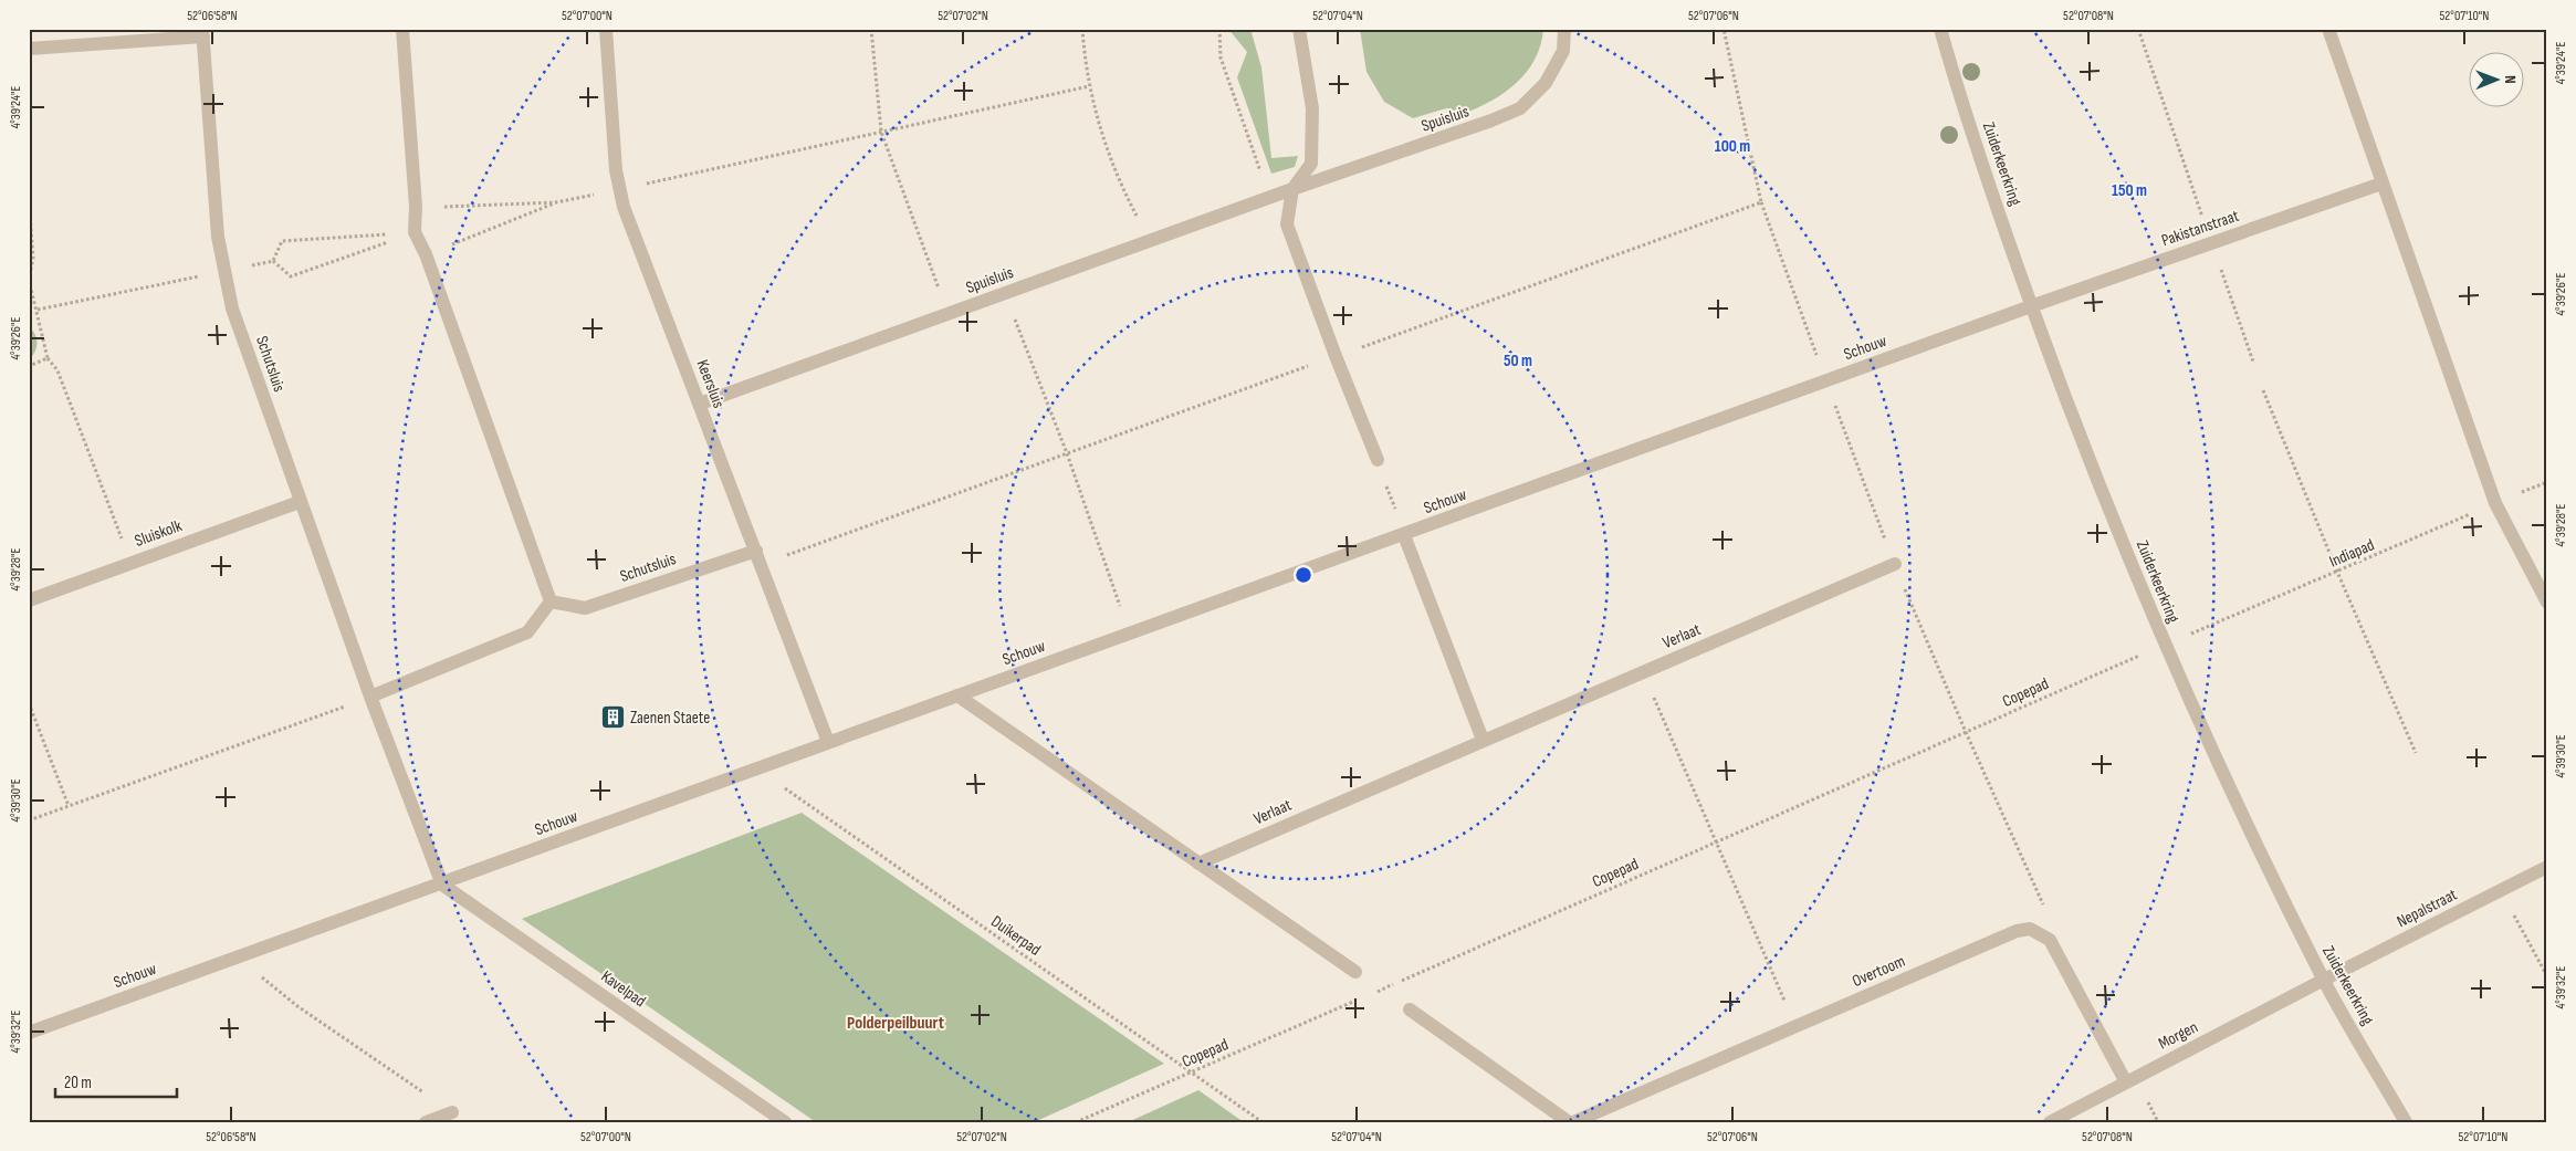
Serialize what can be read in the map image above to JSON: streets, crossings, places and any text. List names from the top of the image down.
{
  "streets": {
    "street": [
      "Spuisluis",
      "Zuiderkeerkring",
      "Pakistanstraat",
      "Schouw",
      "Schutsluis",
      "Keersluis",
      "Sluiskolk",
      "Verlaat",
      "Nepalstraat",
      "Overtoom",
      "Kavelpad",
      "Morgen"
    ],
    "path": ["Indiapad", "Copepad", "Duikerpad"]
  },
  "crossings": [
    ["Spuisluis", "Keersluis"],
    ["Zuiderkeerkring", "Pakistanstraat"],
    ["Zuiderkeerkring", "Schouw"],
    ["Zuiderkeerkring", "Indiapad"],
    ["Zuiderkeerkring", "Copepad"],
    ["Zuiderkeerkring", "Nepalstraat"],
    ["Zuiderkeerkring", "Morgen"],
    ["Pakistanstraat", "Schouw"],
    ["Schouw", "Schutsluis"],
    ["Schouw", "Keersluis"],
    ["Schouw", "Duikerpad"],
    ["Schouw", "Kavelpad"],
    ["Schutsluis", "Keersluis"],
    ["Schutsluis", "Sluiskolk"],
    ["Schutsluis", "Kavelpad"],
    ["Indiapad", "Copepad"],
    ["Copepad", "Duikerpad"],
    ["Nepalstraat", "Morgen"],
    ["Overtoom", "Morgen"]
  ],
  "districts": ["Polderpeilbuurt"],
  "places": {
    "building": ["Zaenen Staete"]
  },
  "scale_bar": "20 m",
  "north": "right",
  "coordinates": [
    "52°06'58\"N",
    "52°07'00\"N",
    "52°07'02\"N",
    "52°07'04\"N",
    "52°07'06\"N",
    "52°07'08\"N",
    "52°07'10\"N",
    "4°39'24\"E",
    "4°39'26\"E",
    "4°39'28\"E",
    "4°39'30\"E",
    "4°39'32\"E"
  ],
  "rings": ["100 m", "150 m", "50 m"]
}
